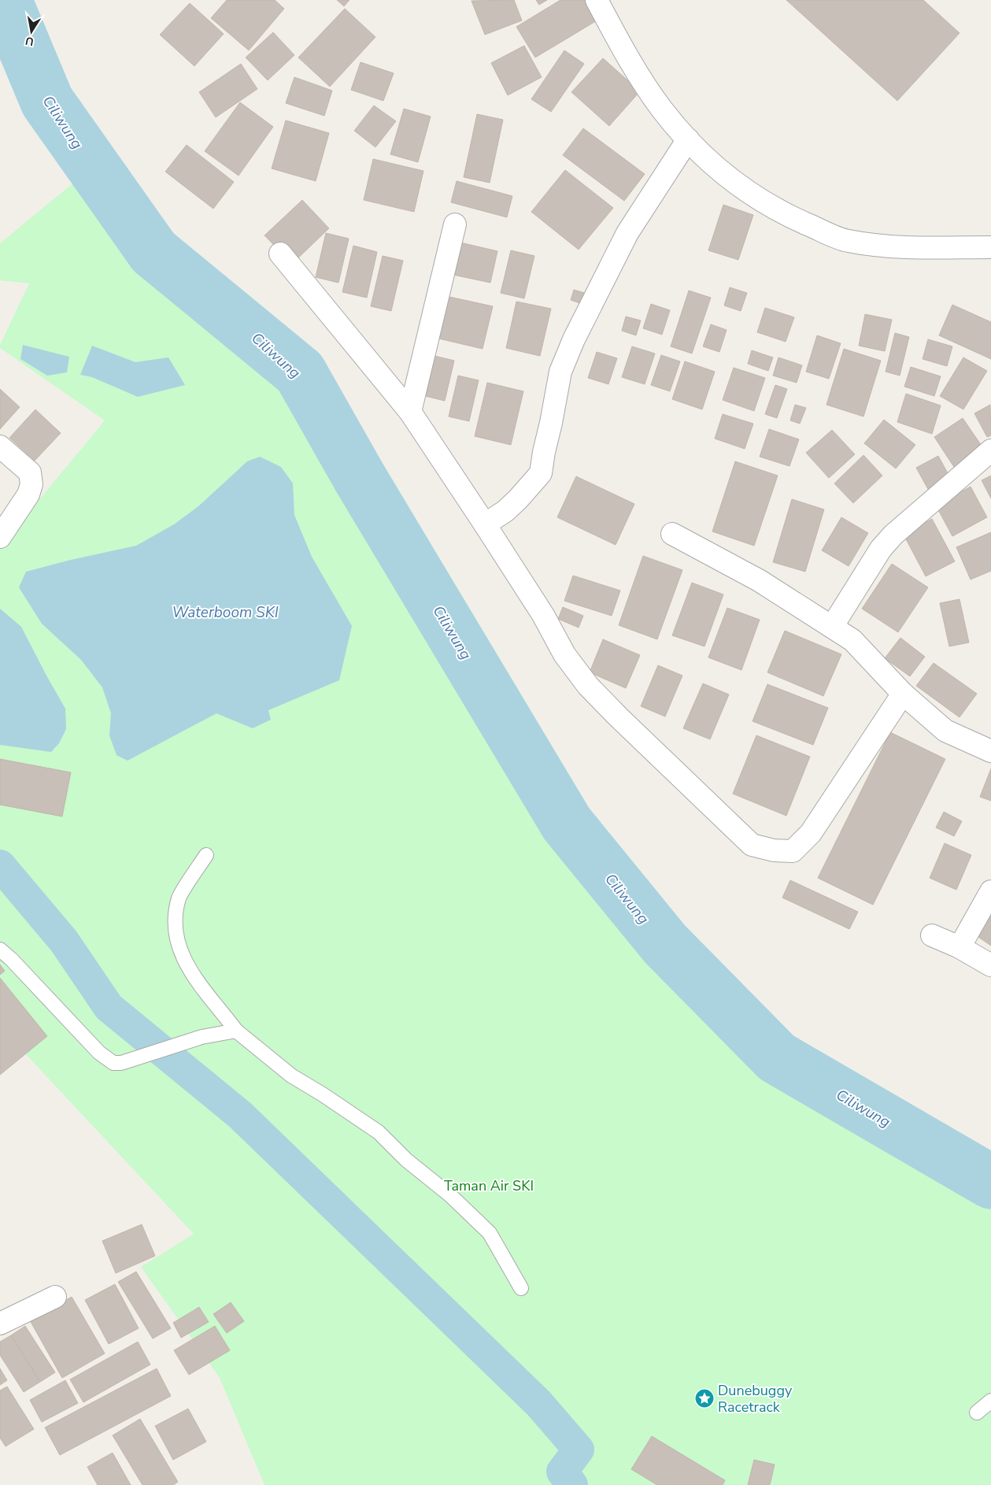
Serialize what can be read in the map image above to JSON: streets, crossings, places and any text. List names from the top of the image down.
{
  "water": ["Ciliwung", "Waterboom SKI"],
  "parks": ["Taman Air SKI"],
  "places": {
    "place": ["Dunebuggy Racetrack"]
  },
  "north": "bottom"
}
